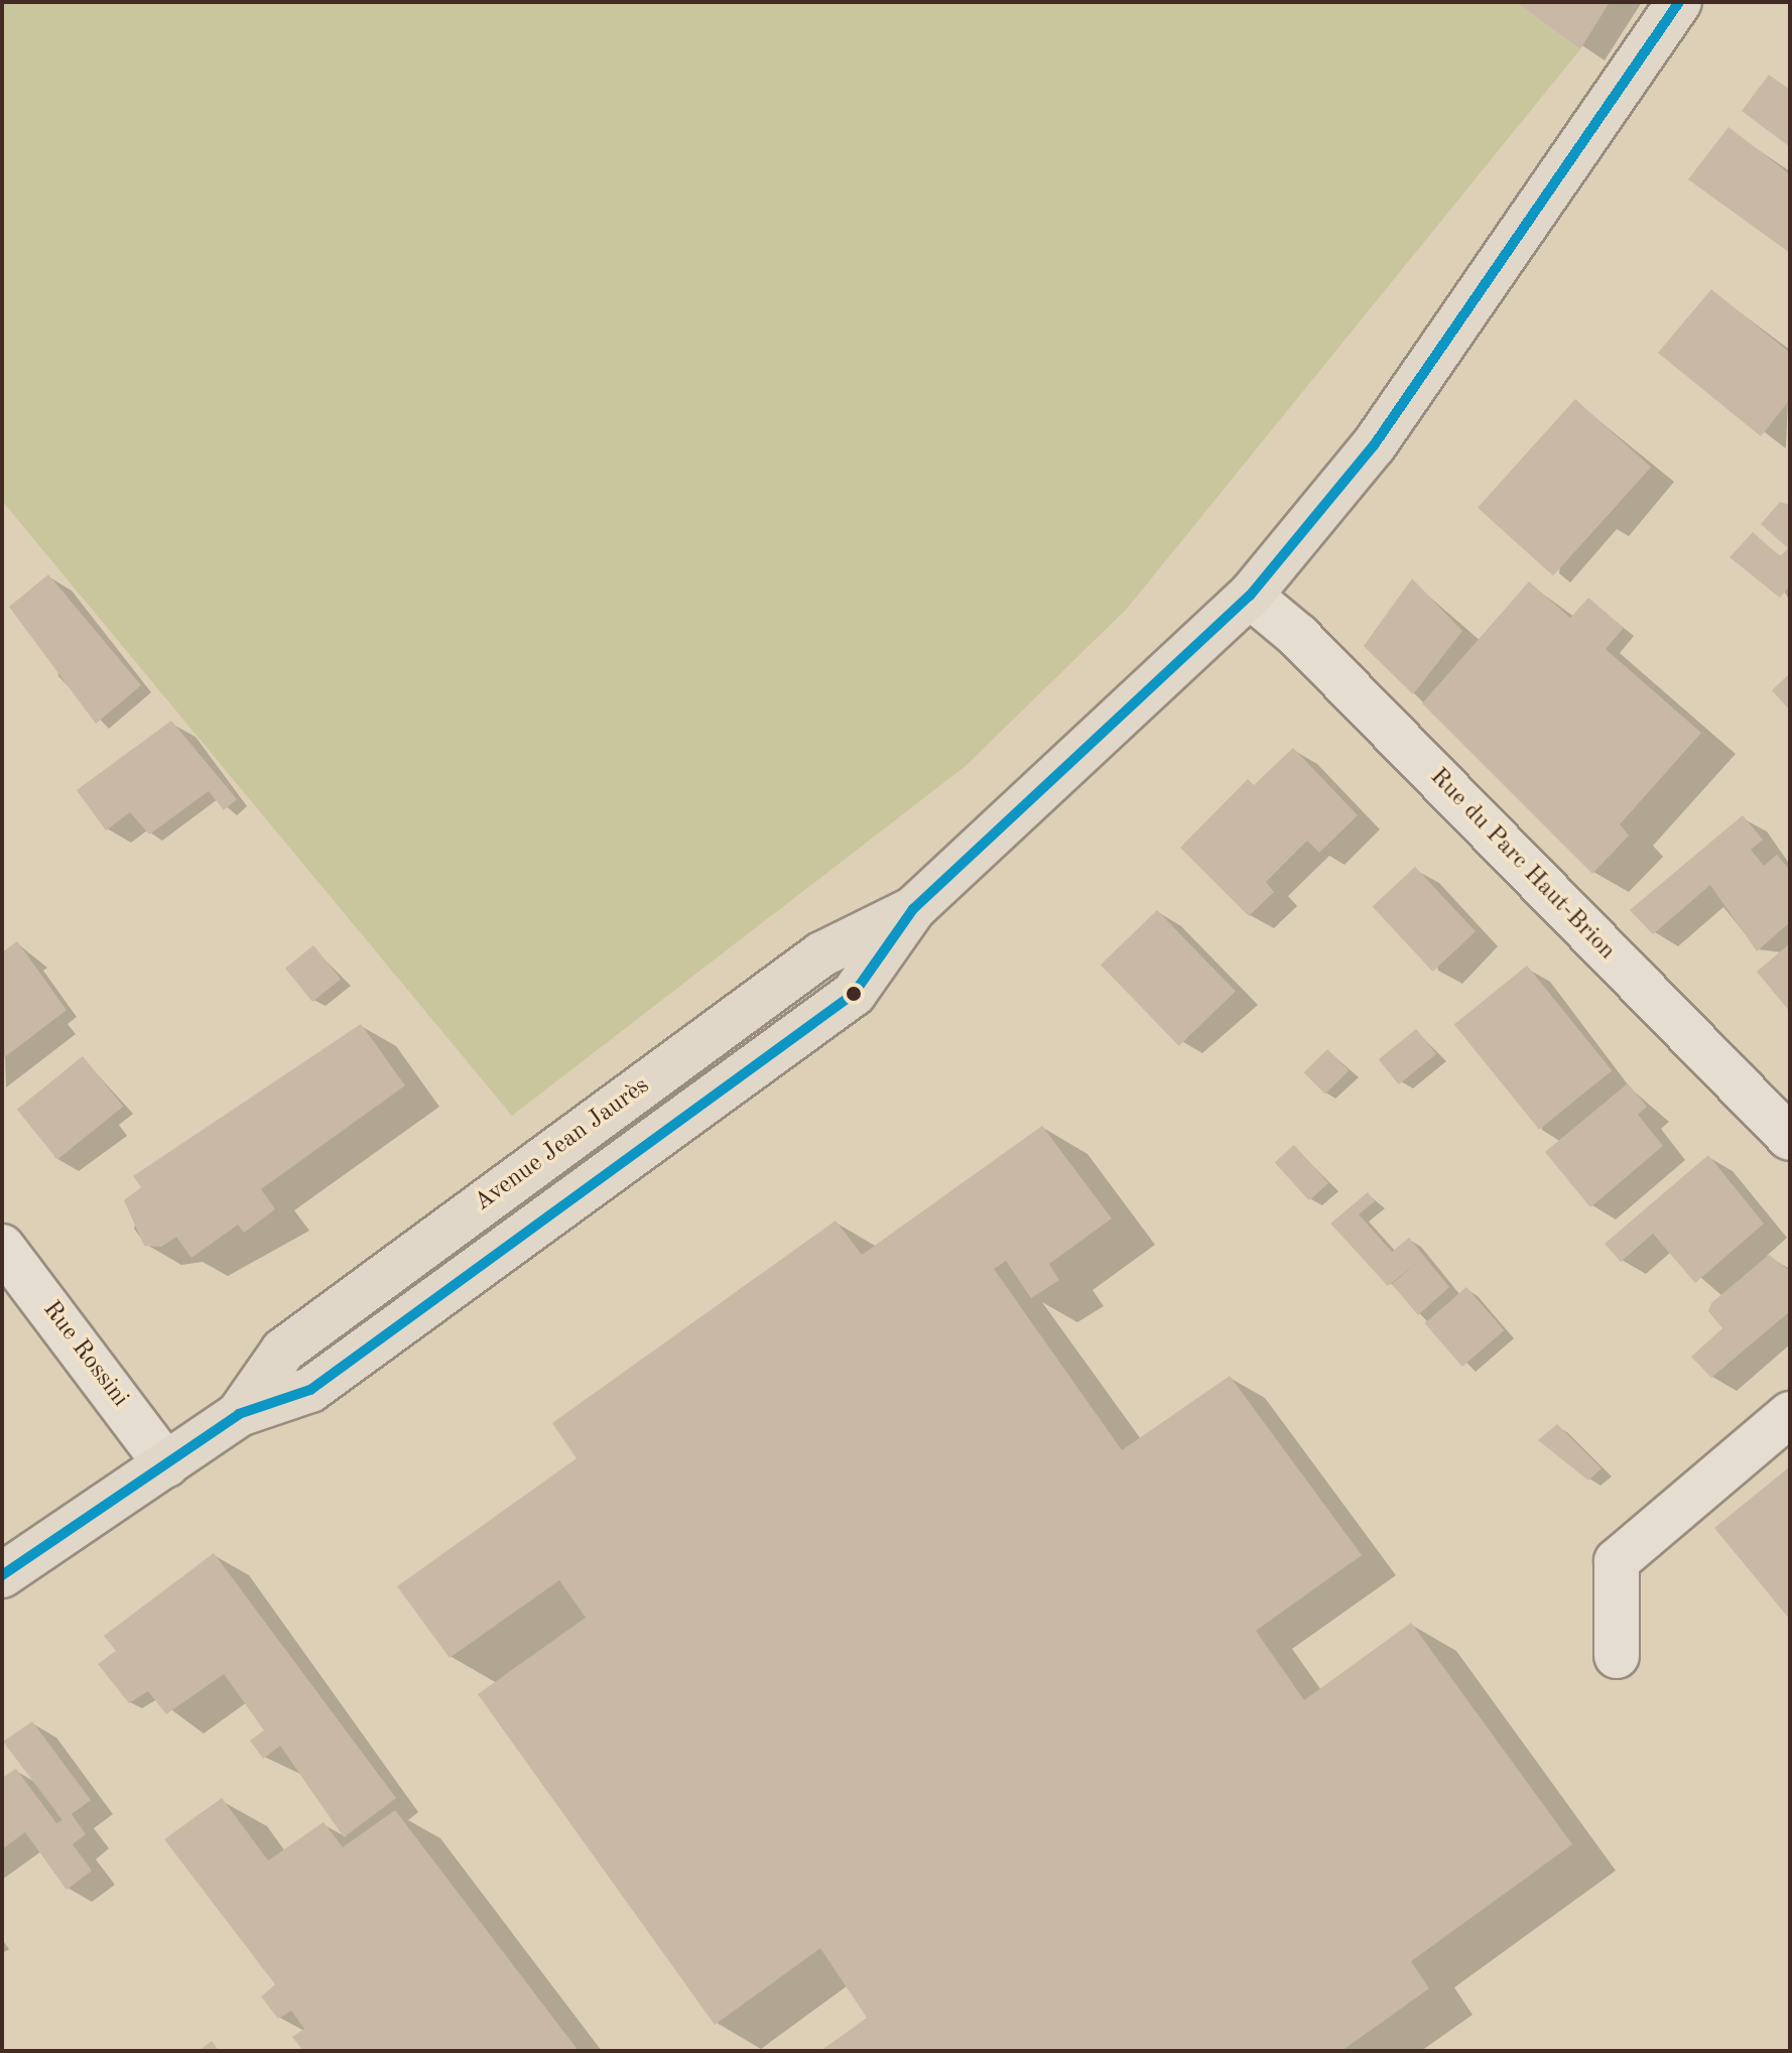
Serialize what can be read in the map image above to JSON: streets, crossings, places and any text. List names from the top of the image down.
{
  "streets": {
    "main road": ["Avenue Jean Jaurès"],
    "street": ["Rue du Parc Haut-Brion", "Rue Rossini"]
  },
  "crossings": [
    ["Rue du Parc Haut-Brion", "Avenue Jean Jaurès"],
    ["Avenue Jean Jaurès", "Rue Rossini"]
  ]
}
